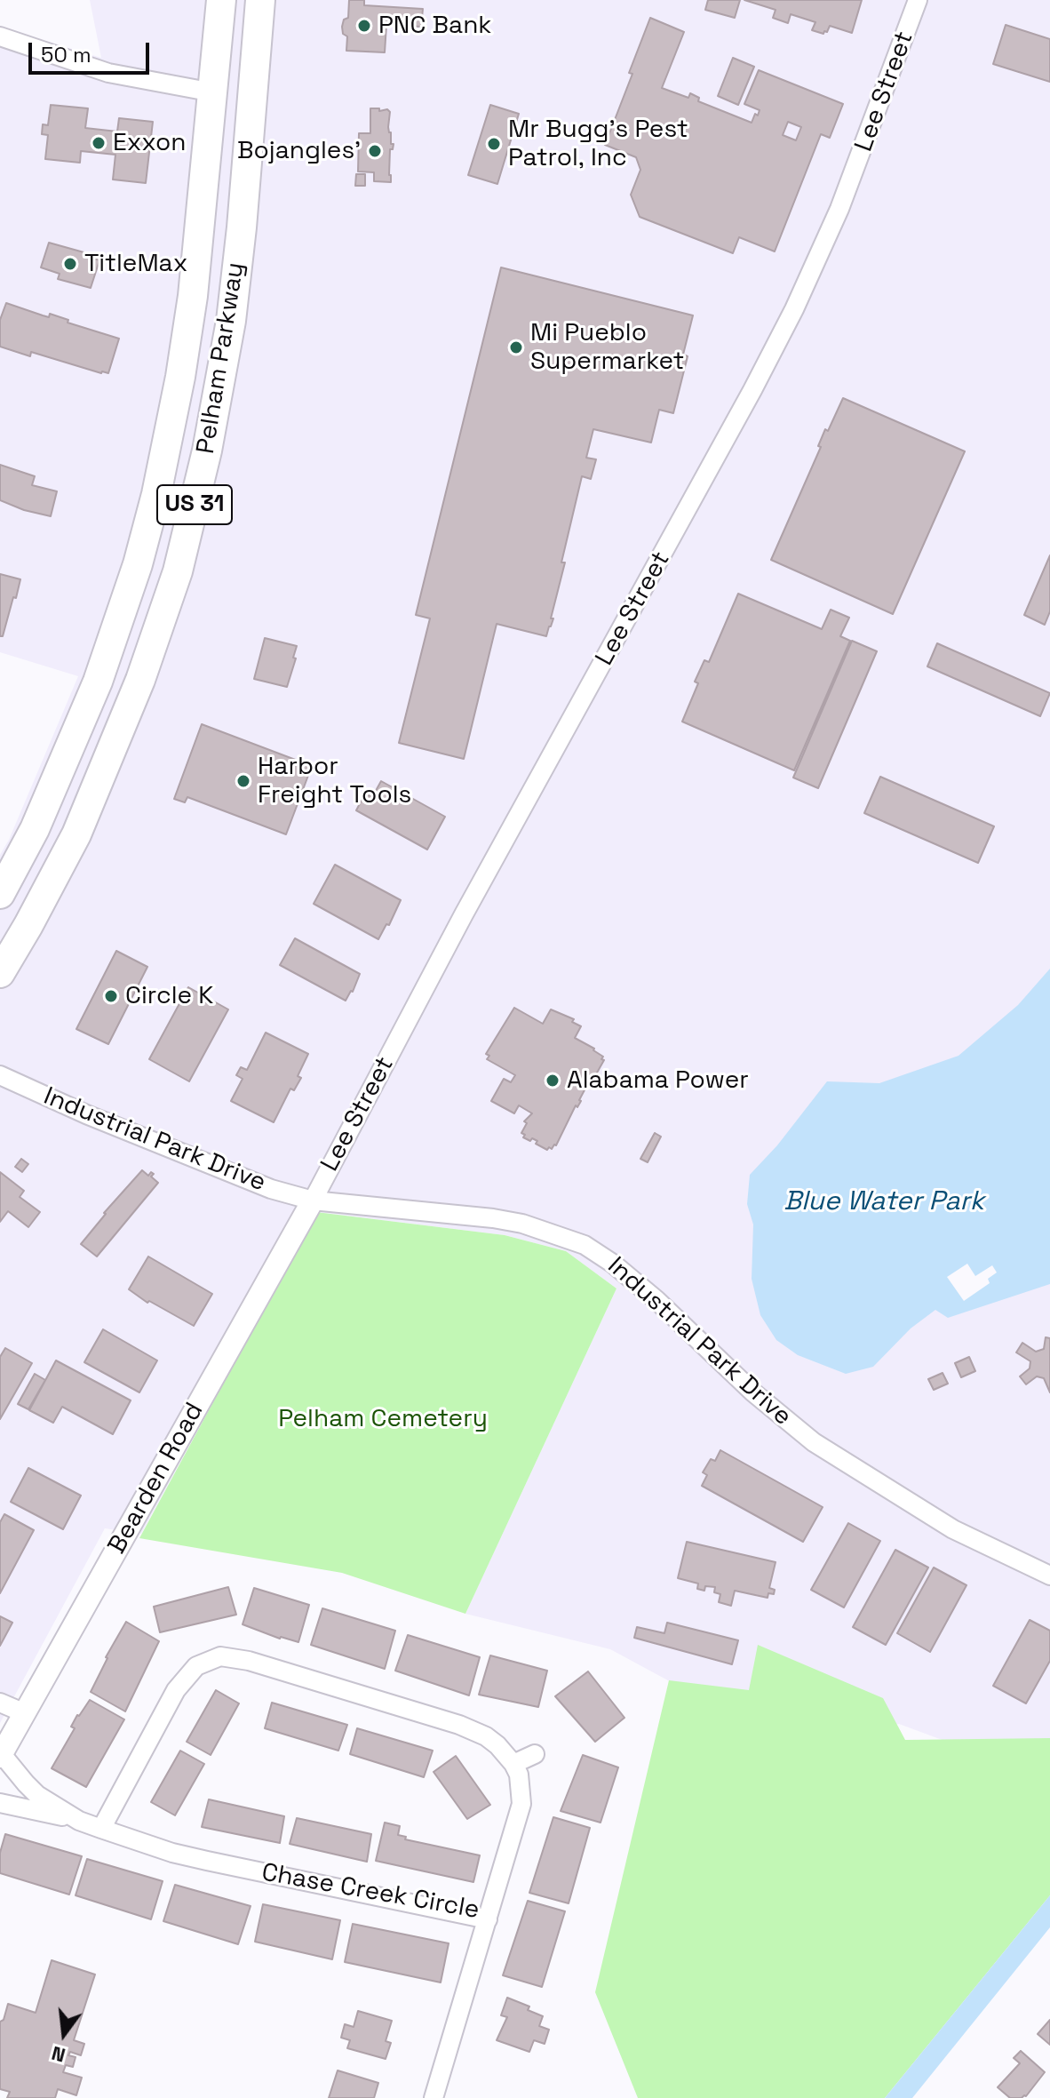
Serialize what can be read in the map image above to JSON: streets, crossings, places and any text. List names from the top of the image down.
{
  "streets": {
    "main road": ["Pelham Parkway", "US 31"],
    "street": [
      "Lee Street",
      "Industrial Park Drive",
      "Bearden Road",
      "Chase Creek Circle"
    ]
  },
  "crossings": [
    ["Lee Street", "Industrial Park Drive"],
    ["Lee Street", "Bearden Road"],
    ["Industrial Park Drive", "Bearden Road"],
    ["Bearden Road", "Chase Creek Circle"]
  ],
  "water": ["Blue Water Park"],
  "parks": ["Pelham Cemetery"],
  "places": [
    "PNC Bank",
    "Exxon",
    "Mr Bugg's Pest Patrol, Inc",
    "Bojangles'",
    "TitleMax",
    "Mi Pueblo Supermarket",
    "Harbor Freight Tools",
    "Circle K",
    "Alabama Power"
  ],
  "scale_bar": "50 m",
  "north": "bottom"
}
